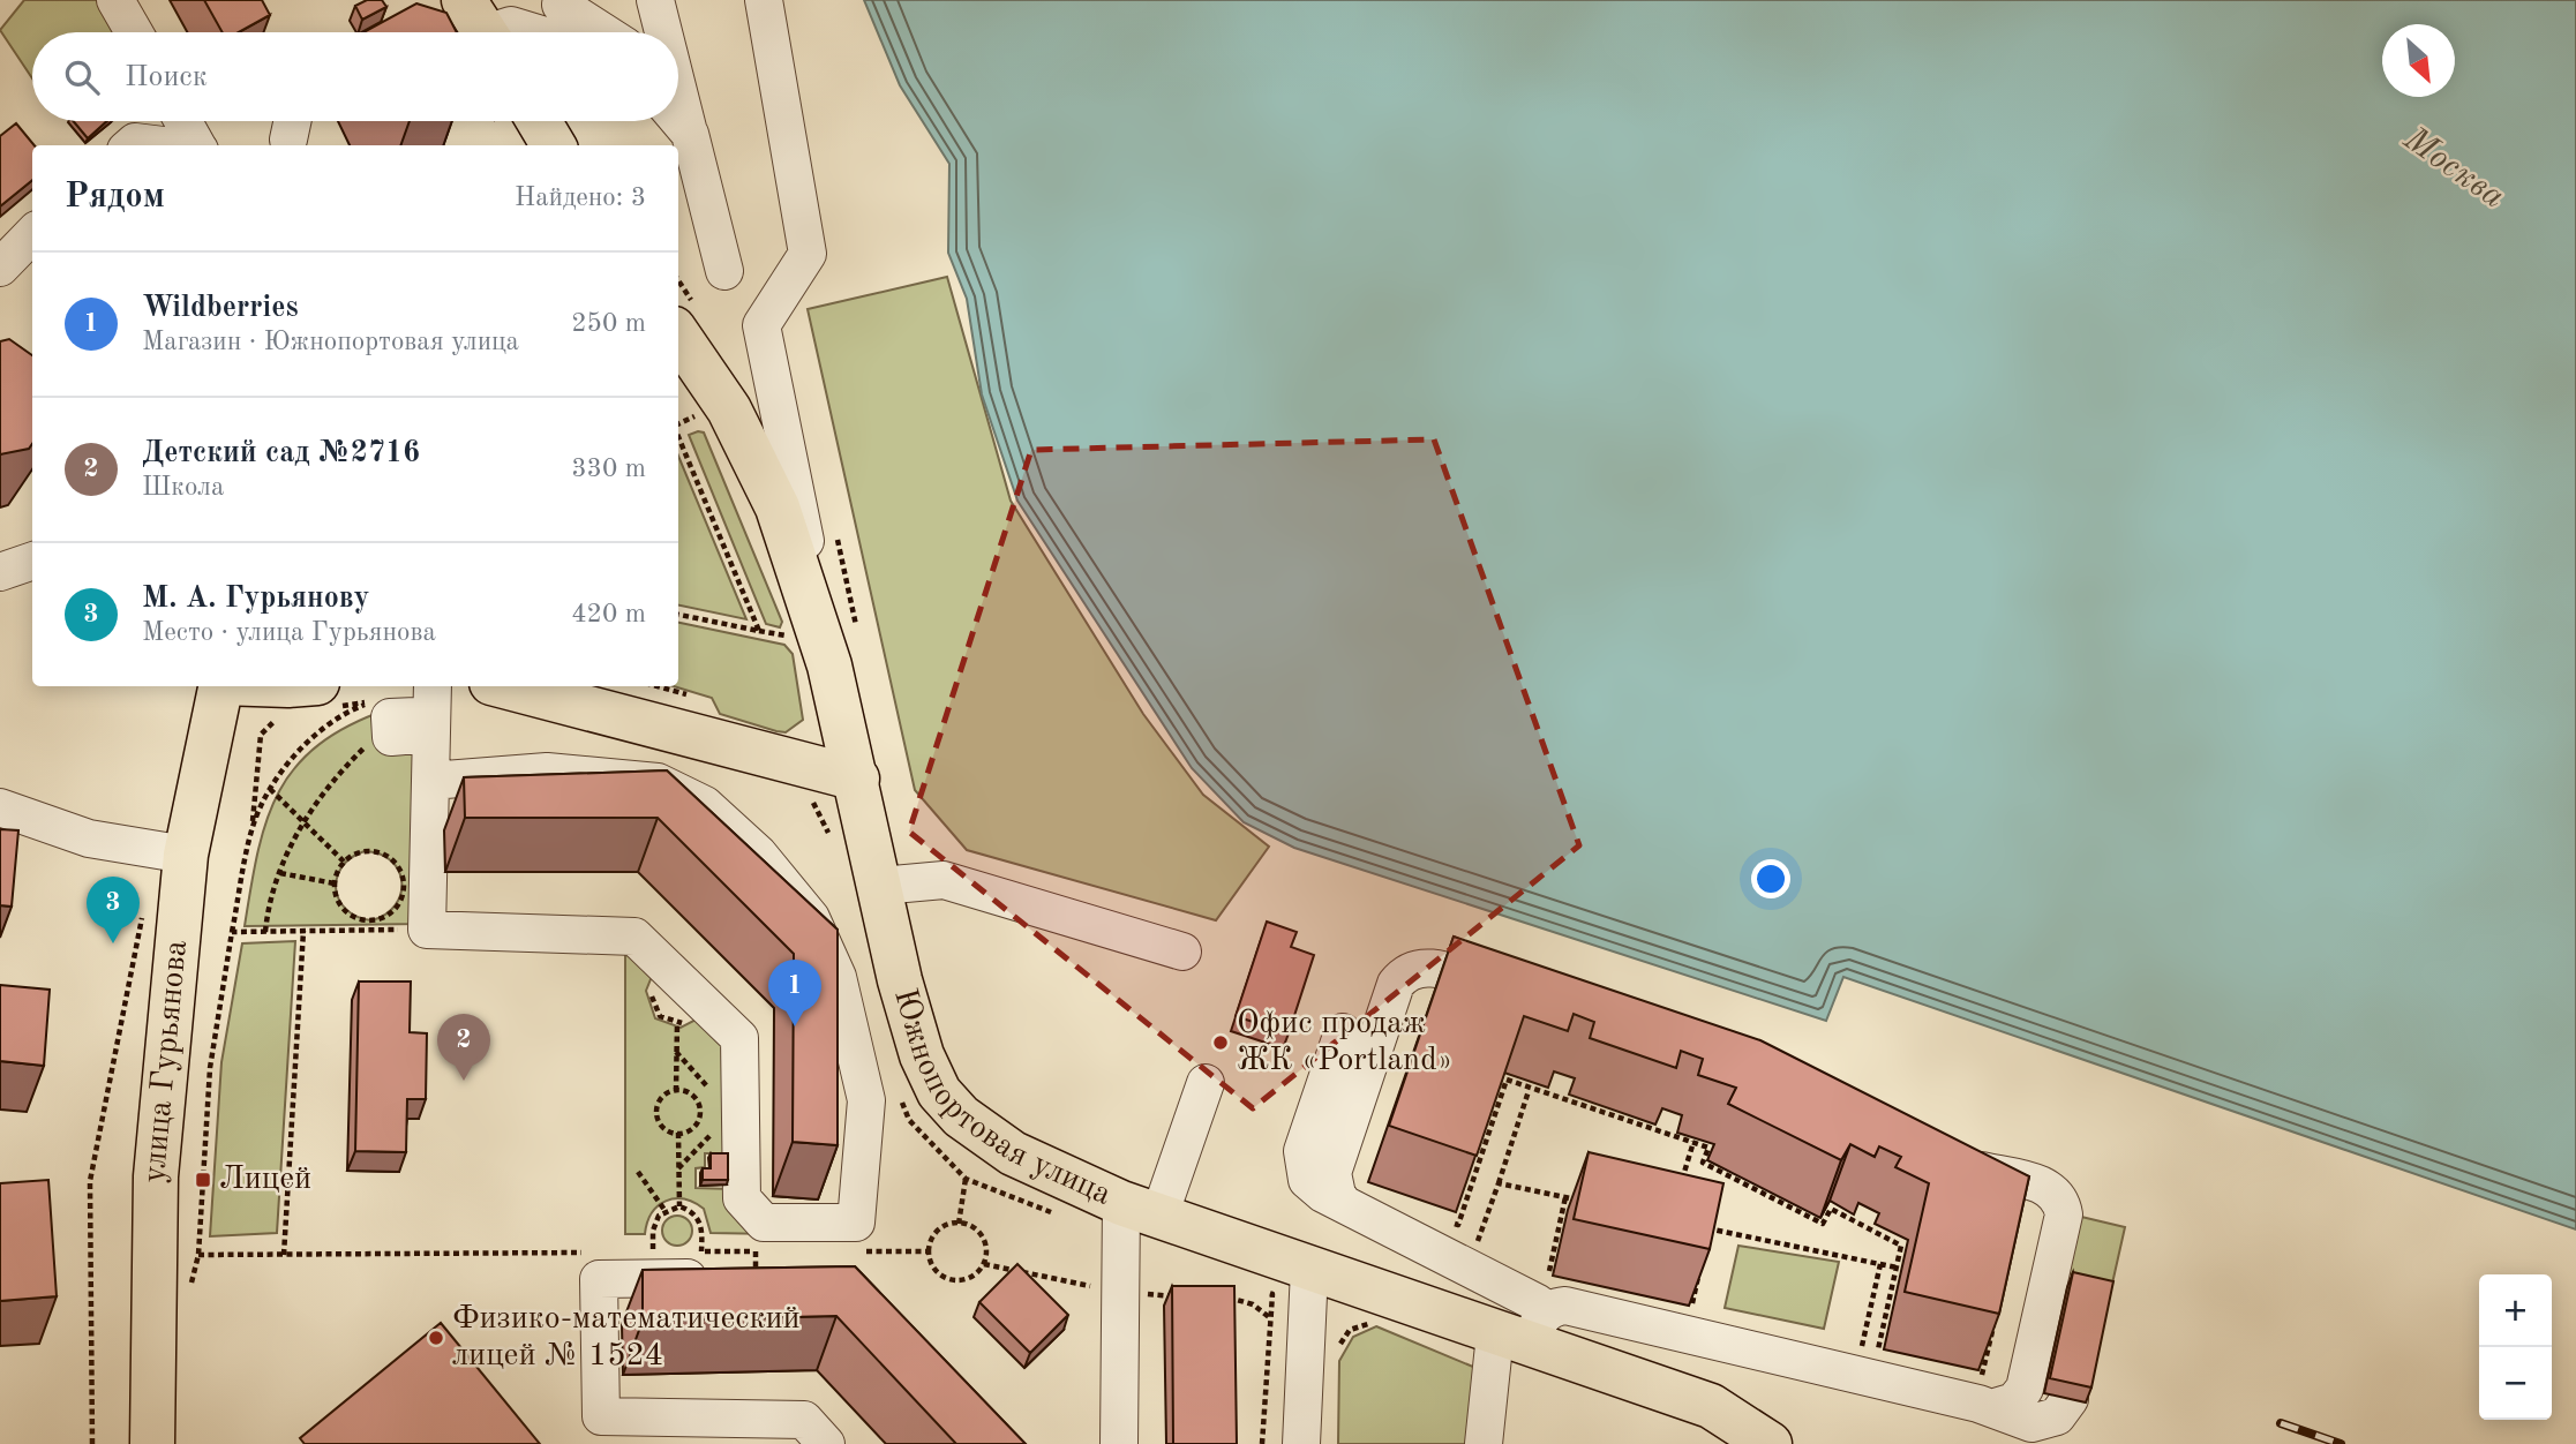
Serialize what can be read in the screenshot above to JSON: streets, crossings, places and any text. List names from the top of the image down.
{
  "streets": {
    "main road": ["улица Гурьянова", "Южнопортовая улица"]
  },
  "water": ["Москва"],
  "places": {
    "other": ["Офис продаж ЖК «Portland»", "Физико-математический лицей № 1524"],
    "transit": ["Лицей"]
  },
  "north": "bottom right",
  "page": {
    "search": "Поиск",
    "heading": ["Рядом", "Найдено: 3"],
    "list": [
      {
        "mark": "1",
        "name": "Wildberries",
        "note": "Магазин · Южнопортовая улица",
        "value": "250 m"
      },
      {
        "mark": "2",
        "name": "Детский сад №2716",
        "note": "Школа",
        "value": "330 m"
      },
      {
        "mark": "3",
        "name": "М. А. Гурьянову",
        "note": "Место · улица Гурьянова",
        "value": "420 m"
      }
    ],
    "pins": ["3", "1", "2"],
    "map_buttons": ["+", "−"]
  }
}
